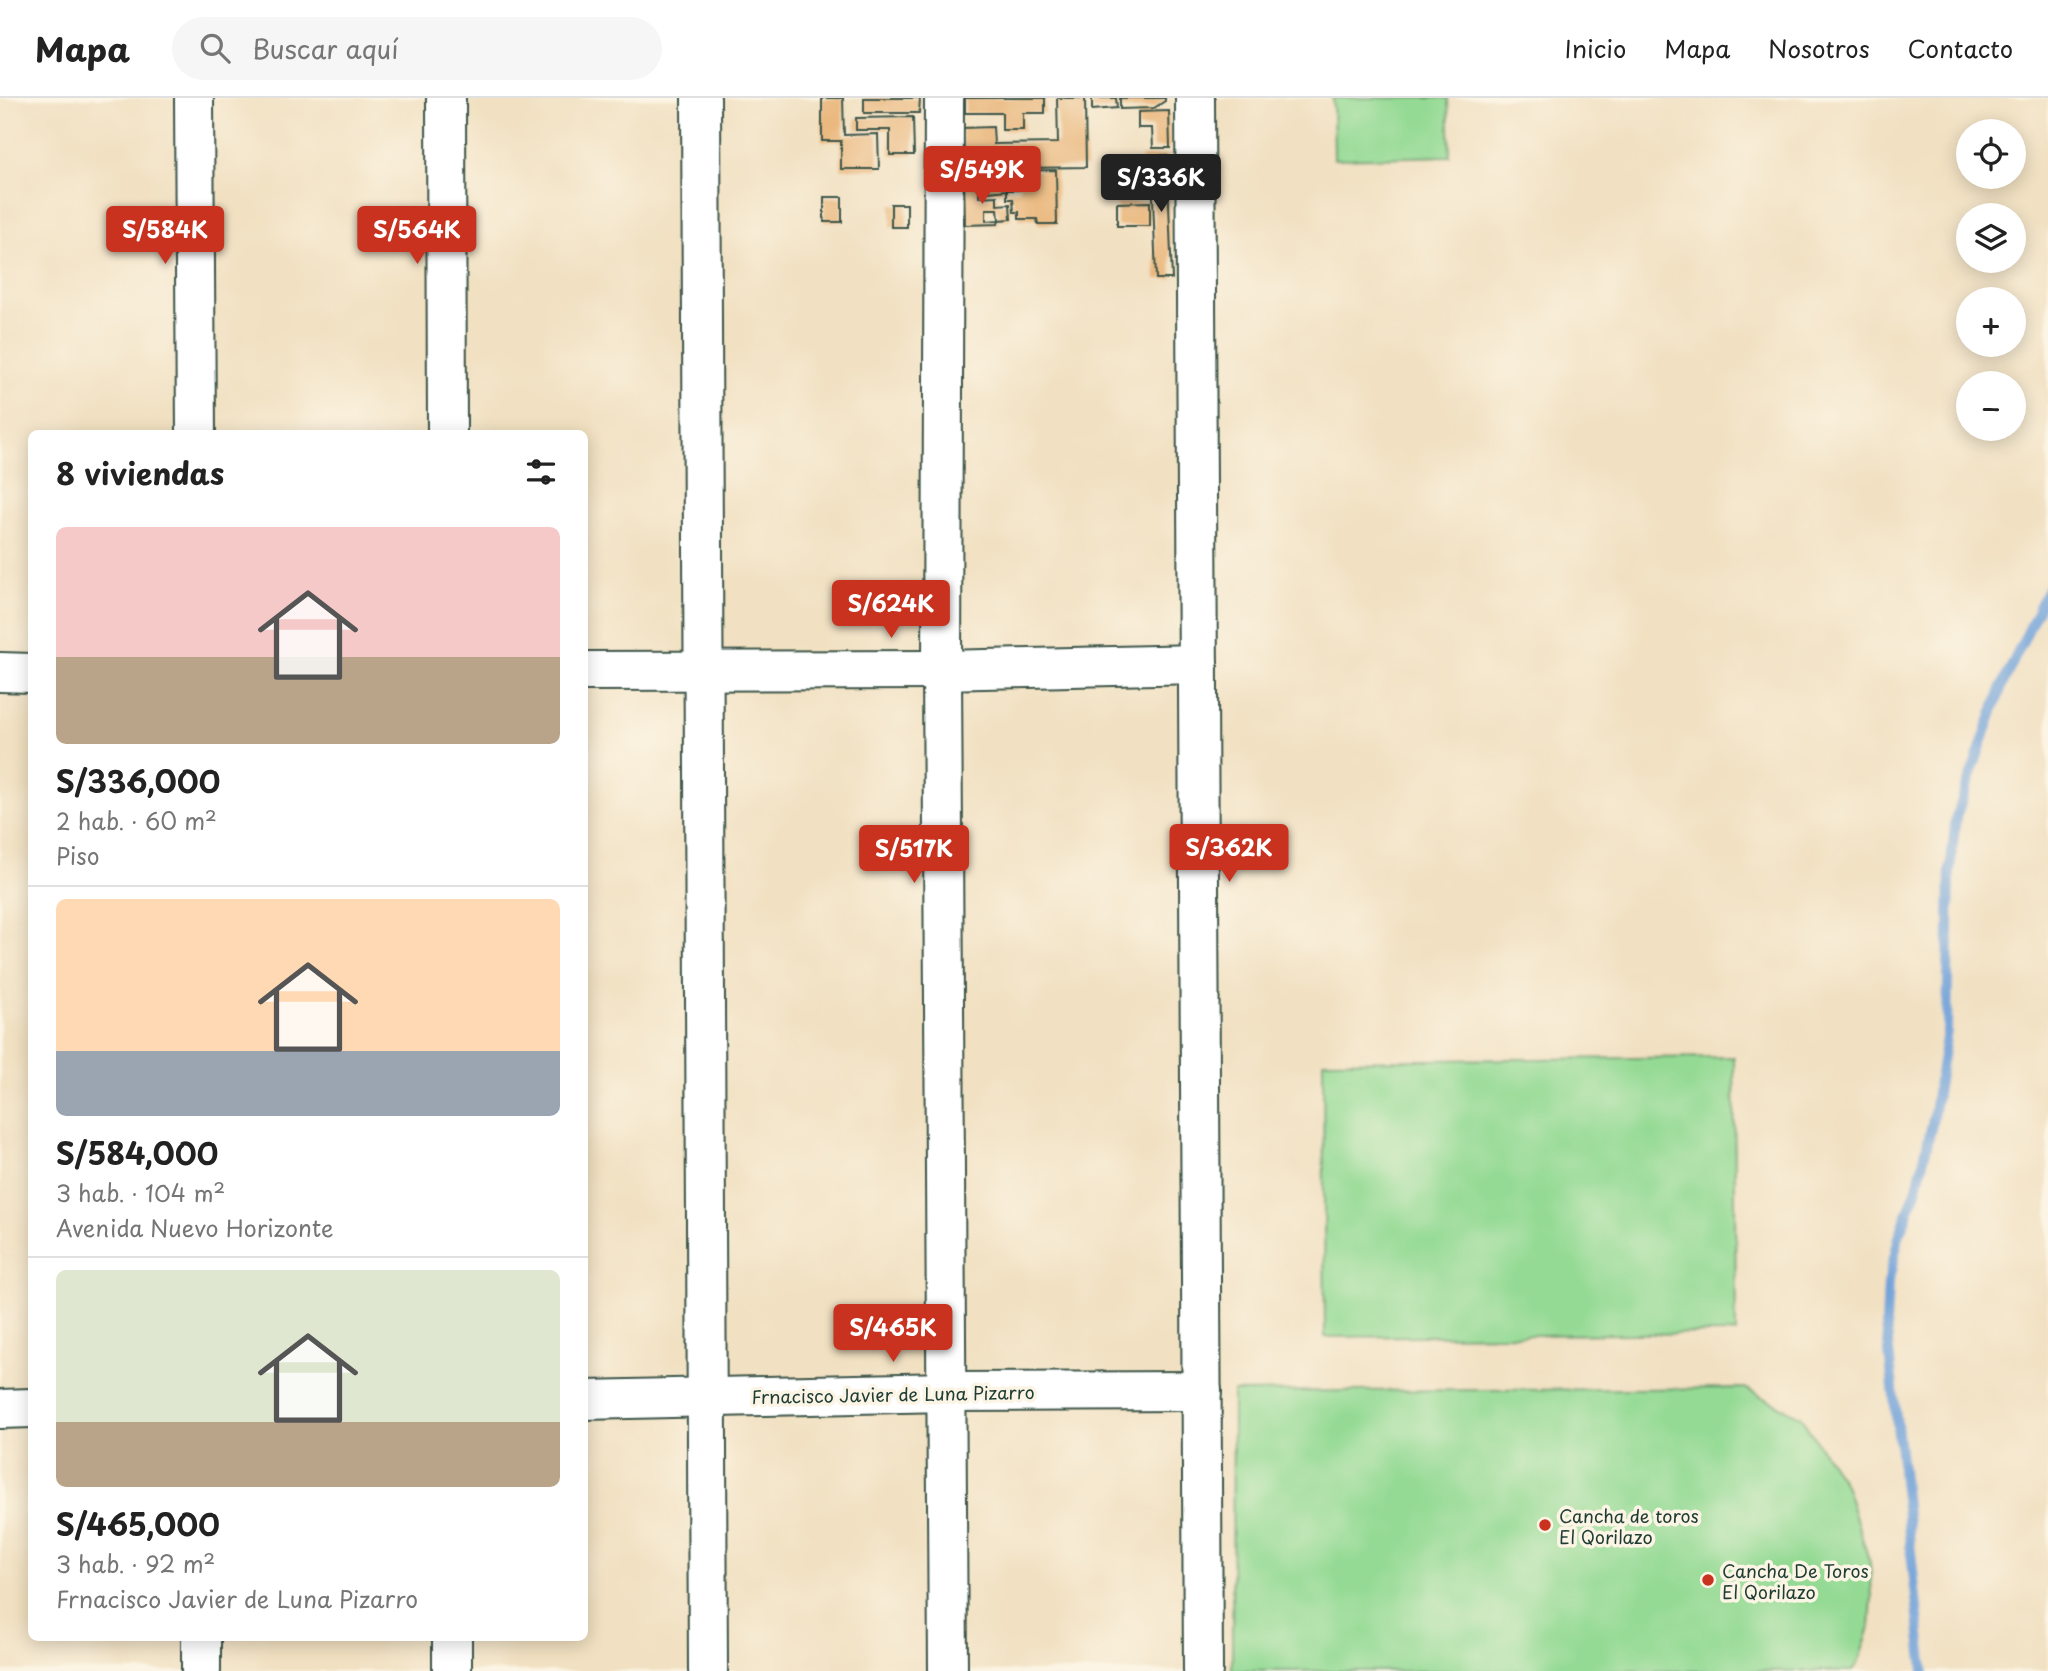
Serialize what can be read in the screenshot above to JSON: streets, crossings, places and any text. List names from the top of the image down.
{
  "streets": {
    "street": ["Frnacisco Javier de Luna Pizarro"]
  },
  "places": ["Cancha de toros El Qorilazo", "Cancha De Toros El Qorilazo"],
  "page": {
    "header": "Mapa",
    "search": "Buscar aquí",
    "nav": [
      "Inicio",
      "Mapa",
      "Nosotros",
      "Contacto"
    ],
    "map_buttons": ["+", "−"],
    "price": [
      "S/549K",
      "S/336K",
      "S/584K",
      "S/564K",
      "S/624K",
      "S/362K",
      "S/517K",
      "S/465K"
    ],
    "heading": "8 viviendas",
    "list": [
      {
        "name": "S/336,000",
        "note": "2 hab. · 60 m² · Piso"
      },
      {
        "name": "S/584,000",
        "note": "3 hab. · 104 m² · Avenida Nuevo Horizonte"
      },
      {
        "name": "S/465,000",
        "note": "3 hab. · 92 m² · Frnacisco Javier de Luna Pizarro"
      }
    ]
  }
}
